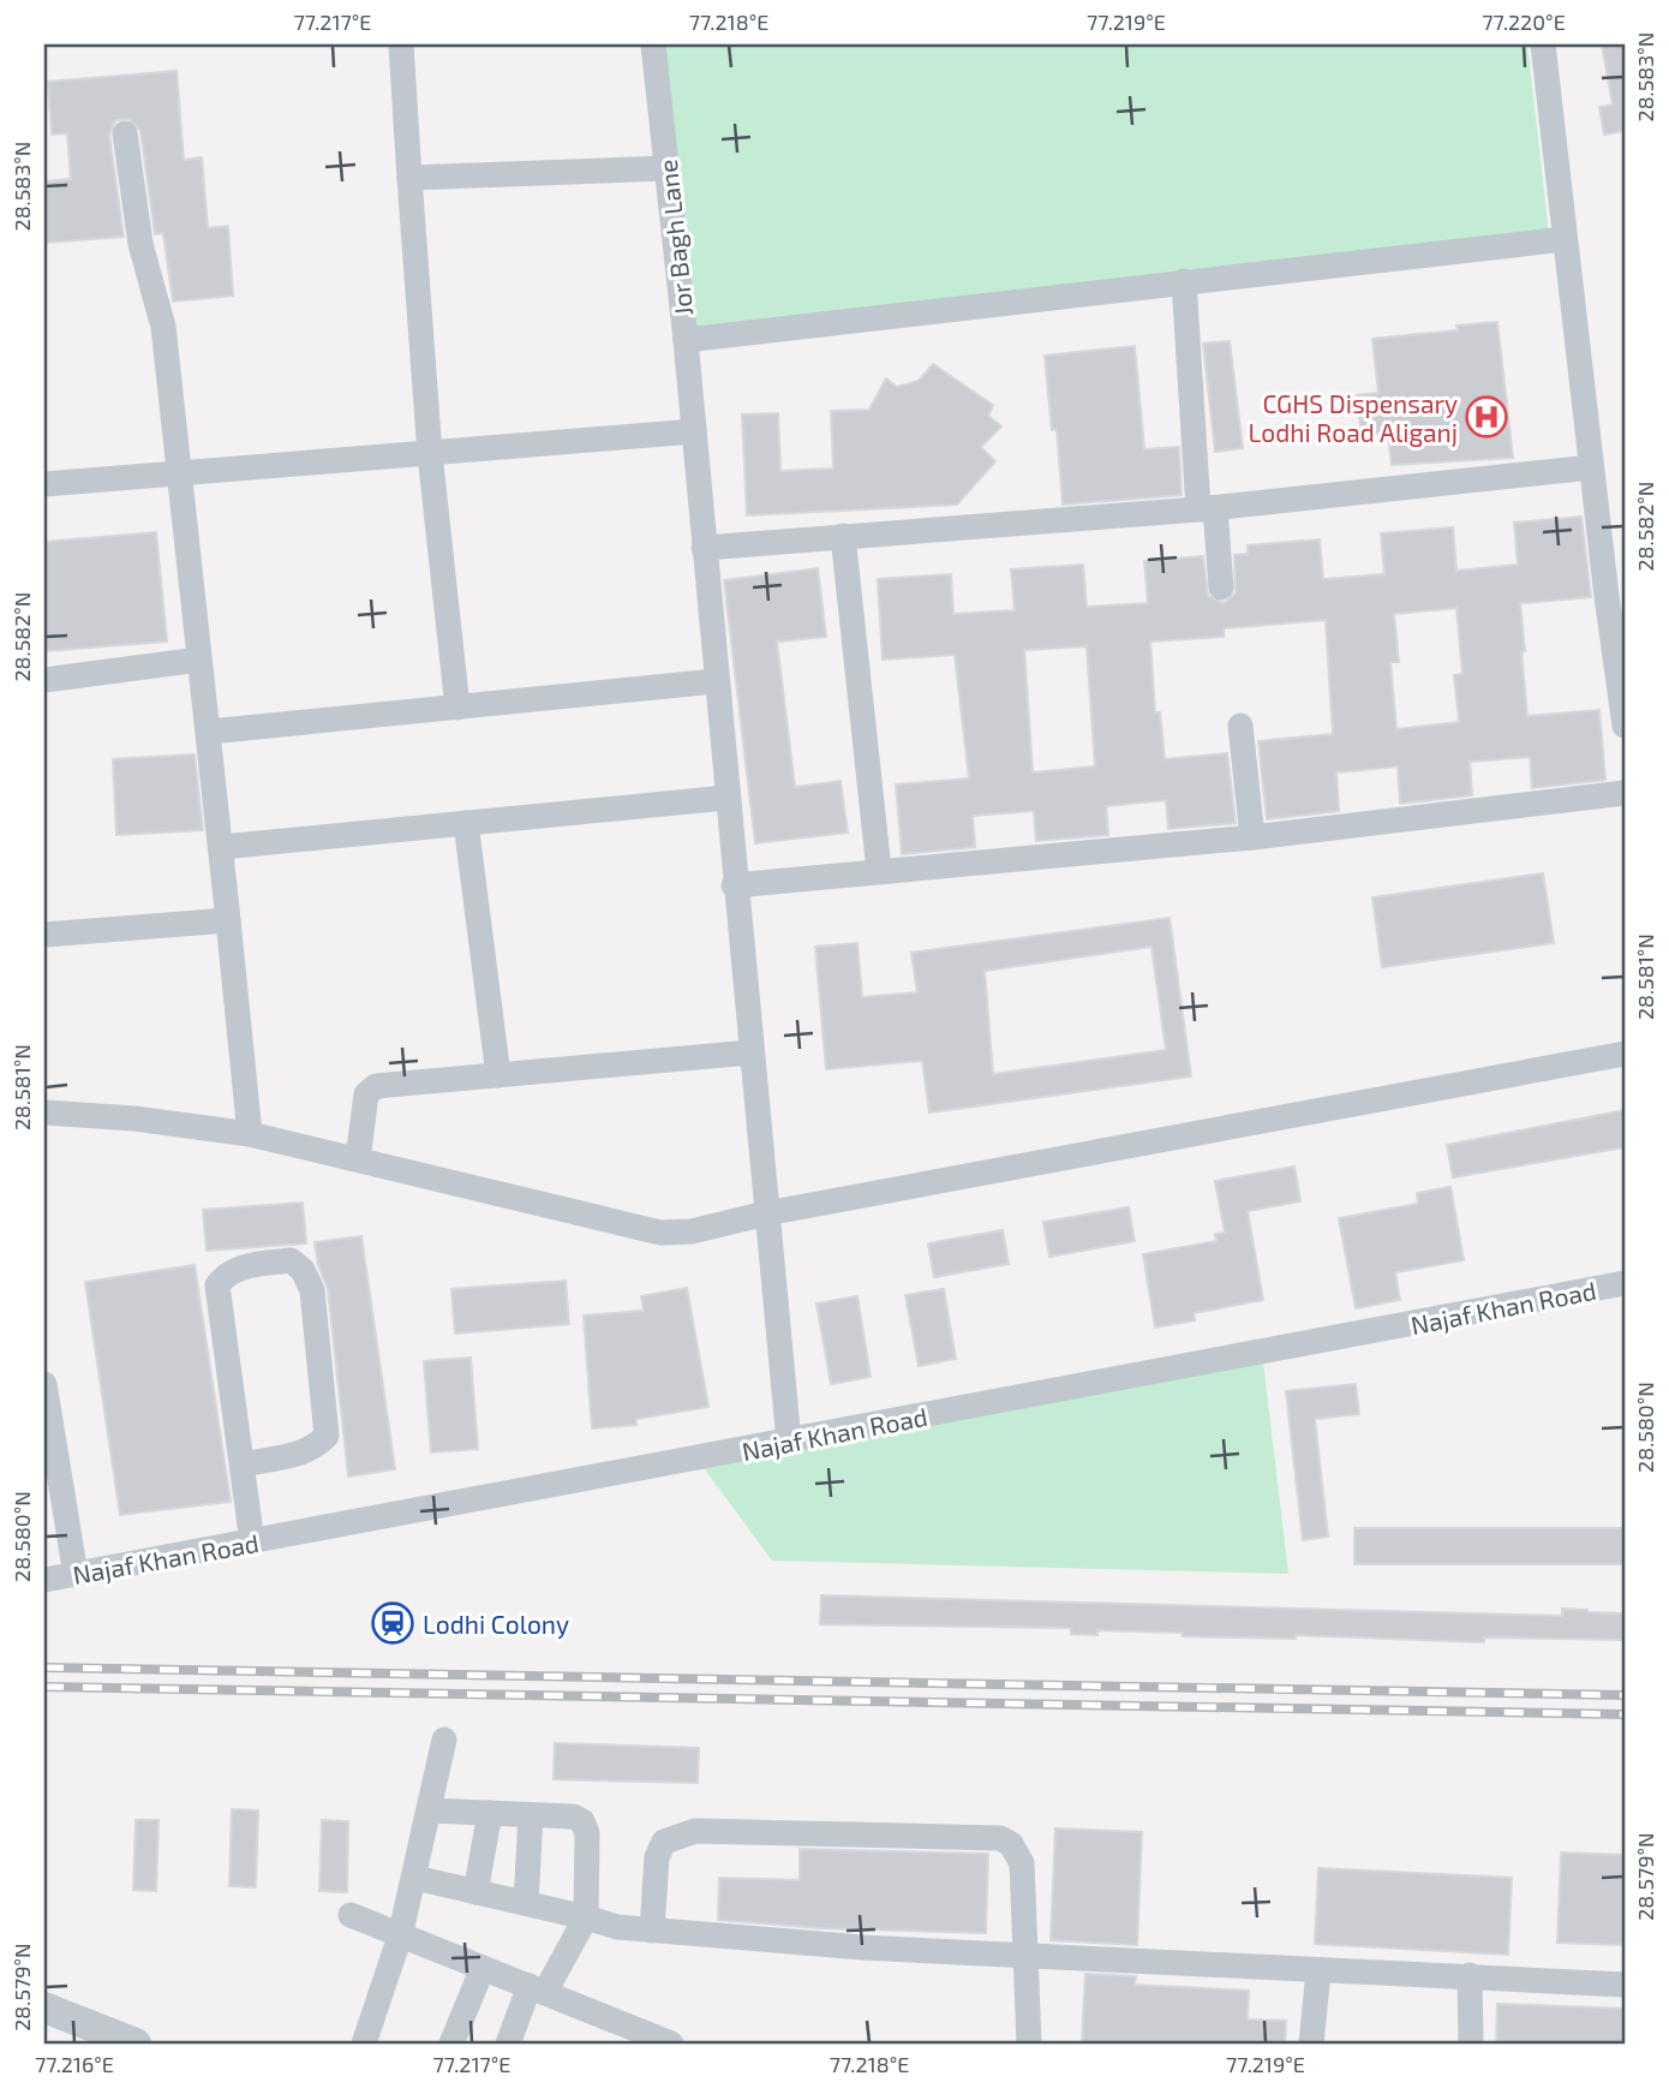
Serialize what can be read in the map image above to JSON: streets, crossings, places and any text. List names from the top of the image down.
{
  "streets": {
    "street": ["Jor Bagh Lane", "Najaf Khan Road"]
  },
  "crossings": [
    ["Jor Bagh Lane", "Najaf Khan Road"]
  ],
  "places": {
    "hospital": ["CGHS Dispensary Lodhi Road Aliganj"],
    "station": ["Lodhi Colony"]
  },
  "coordinates": [
    "77.217°E",
    "77.218°E",
    "77.219°E",
    "77.220°E",
    "28.583°N",
    "28.582°N",
    "28.581°N",
    "28.580°N",
    "28.579°N",
    "77.216°E"
  ]
}
